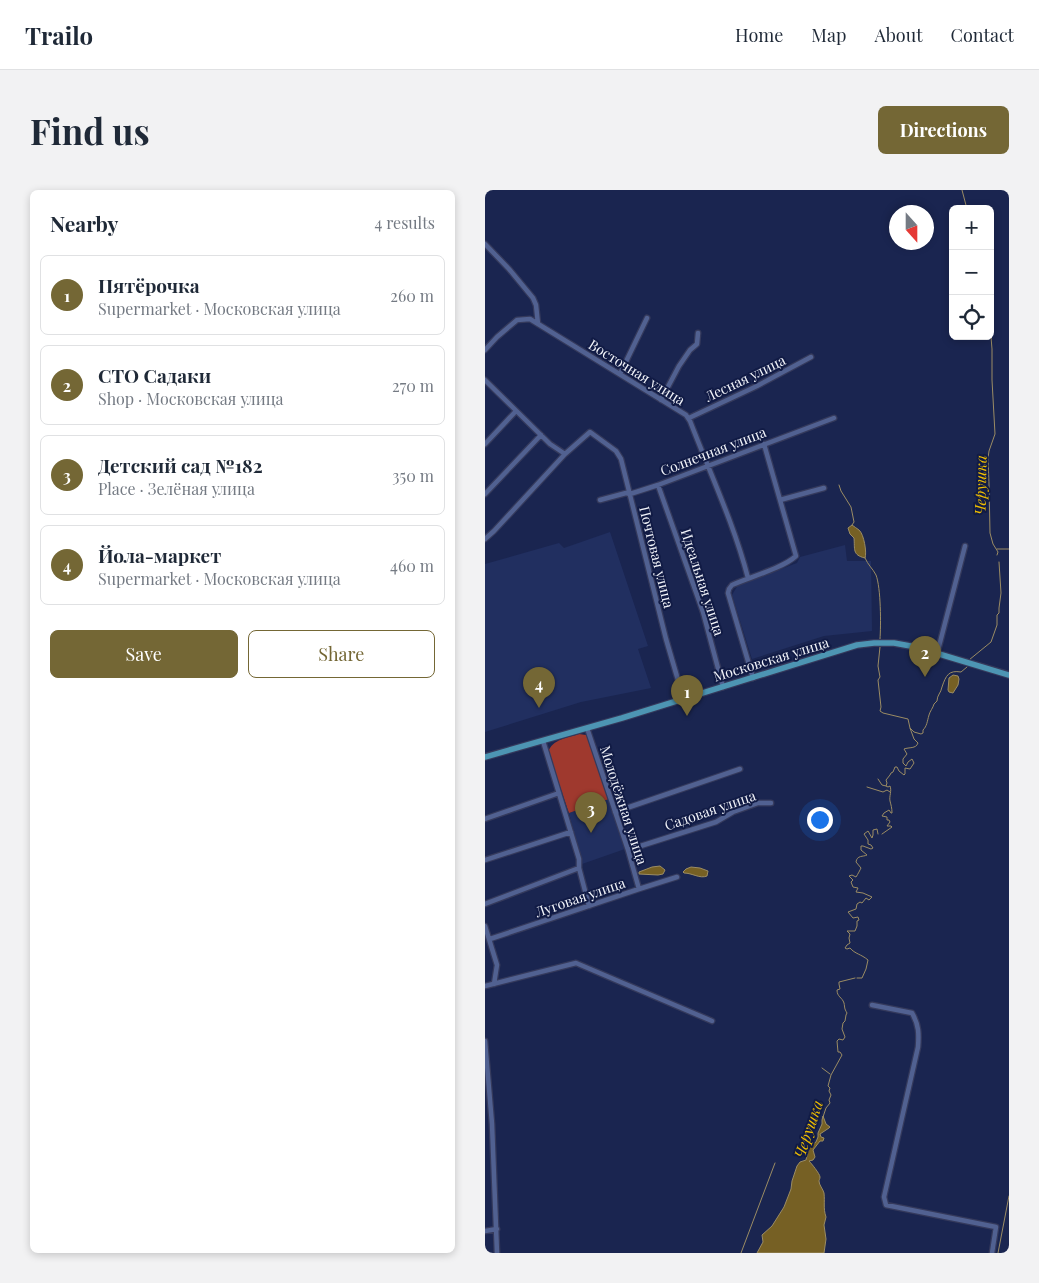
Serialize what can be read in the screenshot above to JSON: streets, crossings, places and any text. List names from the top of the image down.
{
  "streets": {
    "main road": ["Московская улица"],
    "street": [
      "Восточная улица",
      "Лесная улица",
      "Солнечная улица",
      "Почтовая улица",
      "Идеальная улица",
      "Молодёжная улица",
      "Садовая улица",
      "Луговая улица"
    ]
  },
  "crossings": [
    ["Восточная улица", "Лесная улица"],
    ["Восточная улица", "Солнечная улица"],
    ["Солнечная улица", "Почтовая улица"],
    ["Солнечная улица", "Идеальная улица"],
    ["Почтовая улица", "Московская улица"],
    ["Идеальная улица", "Московская улица"],
    ["Московская улица", "Молодёжная улица"],
    ["Молодёжная улица", "Садовая улица"],
    ["Молодёжная улица", "Луговая улица"]
  ],
  "water": ["Черушка"],
  "north": "bottom",
  "page": {
    "header": "Trailo",
    "nav": [
      "Home",
      "Map",
      "About",
      "Contact"
    ],
    "buttons": [
      "Directions",
      ["Save", "Share"]
    ],
    "title": "Find us",
    "heading": ["Nearby", "4 results"],
    "map_buttons": ["+", "−"],
    "list": [
      {
        "mark": "1",
        "name": "Пятёрочка",
        "note": "Supermarket · Московская улица",
        "value": "260 m"
      },
      {
        "mark": "2",
        "name": "СТО Садаки",
        "note": "Shop · Московская улица",
        "value": "270 m"
      },
      {
        "mark": "3",
        "name": "Детский сад №182",
        "note": "Place · Зелёная улица",
        "value": "350 m"
      },
      {
        "mark": "4",
        "name": "Йола-маркет",
        "note": "Supermarket · Московская улица",
        "value": "460 m"
      }
    ],
    "pins": [
      "2",
      "4",
      "1",
      "3"
    ]
  }
}
